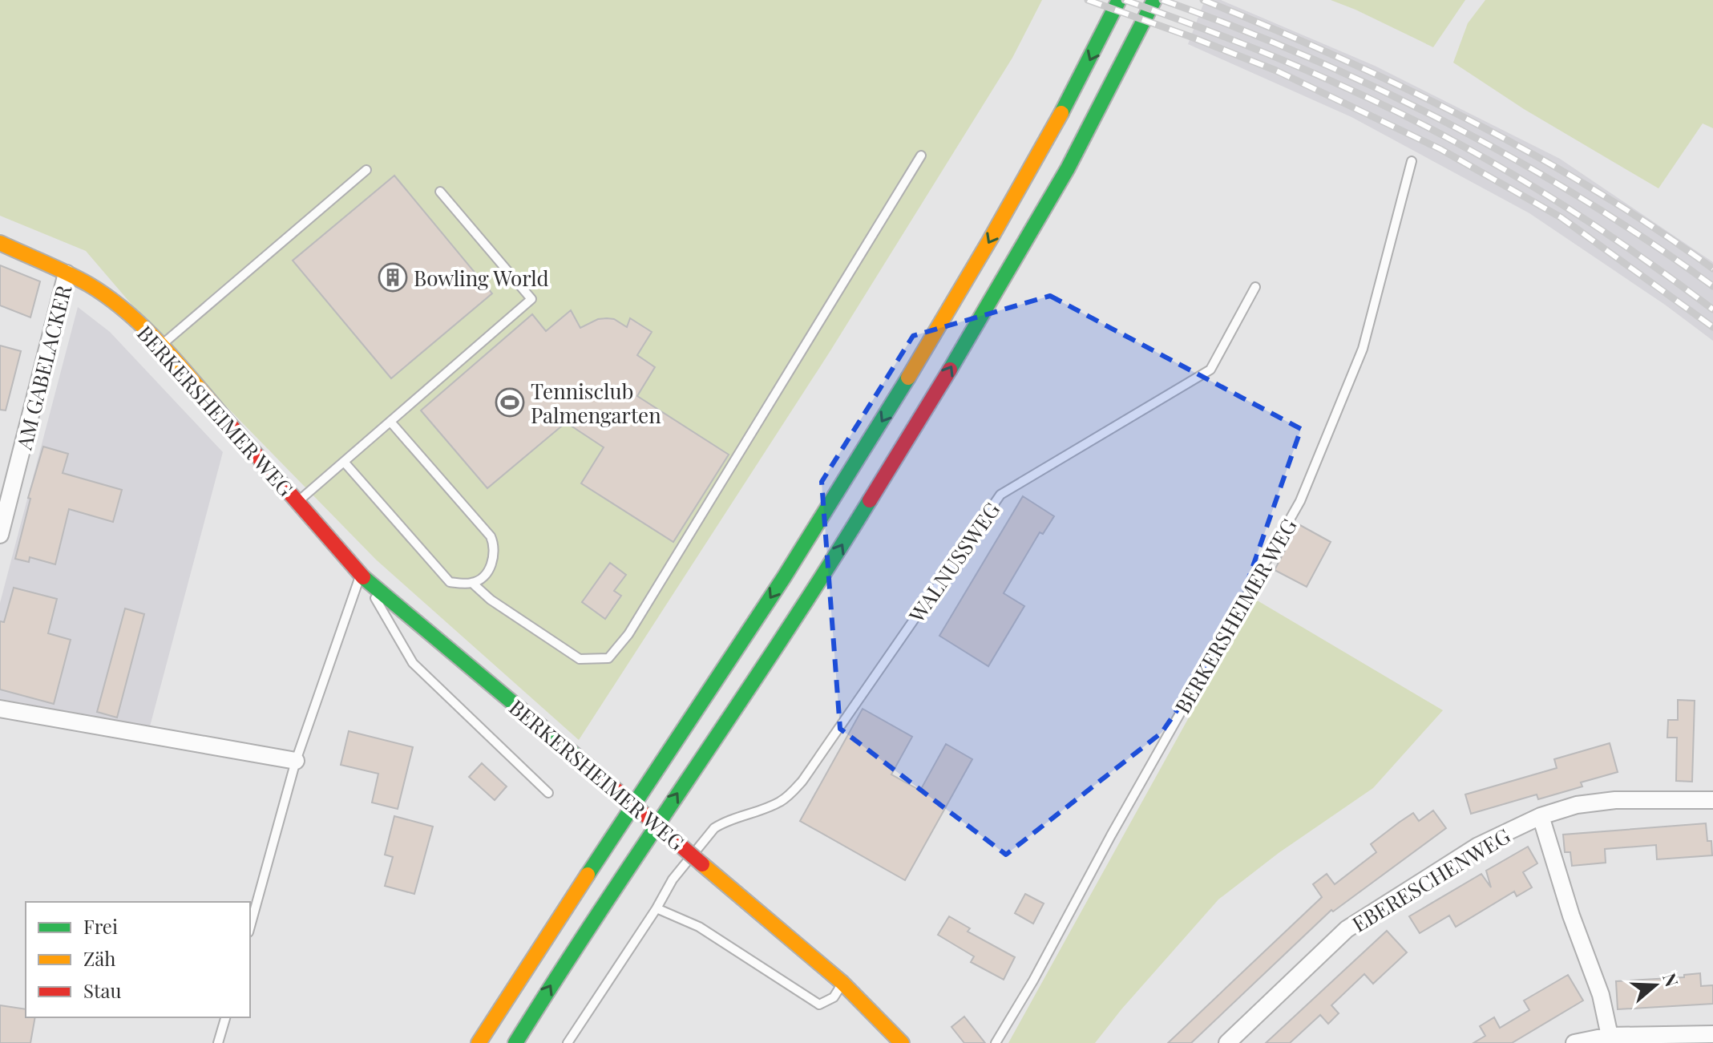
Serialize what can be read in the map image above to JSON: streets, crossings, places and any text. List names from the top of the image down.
{
  "streets": {
    "main road": ["BERKERSHEIMER WEG"],
    "street": ["AM GABELACKER", "EBERESCHENWEG"],
    "lane": ["WALNUSSWEG"]
  },
  "crossings": [
    ["AM GABELACKER", "BERKERSHEIMER WEG"]
  ],
  "places": {
    "building": ["Bowling World"],
    "sports": ["Tennisclub Palmengarten"]
  },
  "legend": ["Frei", "Zäh", "Stau"],
  "north": "right"
}
